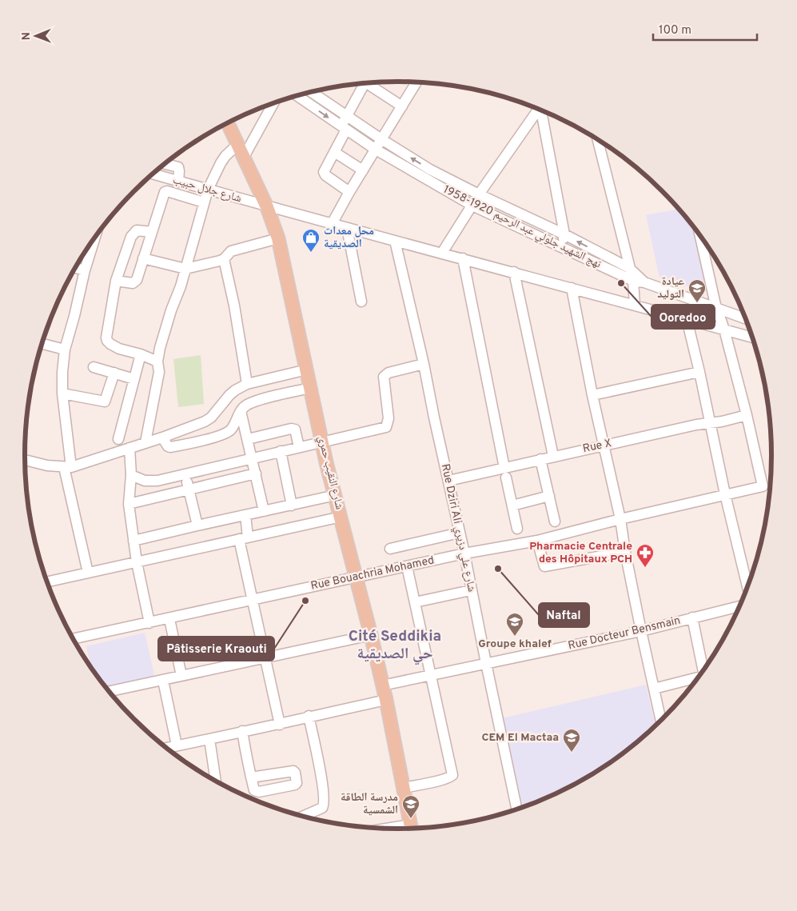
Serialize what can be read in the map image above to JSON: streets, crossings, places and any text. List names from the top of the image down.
{
  "streets": {
    "main road": ["شارع النقيب حمري"],
    "street": [
      "شارع جلال حبيب",
      "نهج الشهيد جلولي عبد الرحيم 1920-1958",
      "Rue X",
      "Rue Dziri Ali شارع علي دزيري",
      "Rue Bouachria Mohamed",
      "Rue Docteur Bensmain"
    ]
  },
  "crossings": [
    ["شارع جلال حبيب", "شارع النقيب حمري"],
    ["شارع جلال حبيب", "Rue Dziri Ali شارع علي دزيري"],
    ["Rue X", "Rue Dziri Ali شارع علي دزيري"],
    ["Rue X", "Rue Bouachria Mohamed"],
    ["شارع النقيب حمري", "Rue Bouachria Mohamed"],
    ["شارع النقيب حمري", "Rue Docteur Bensmain"],
    ["Rue Dziri Ali شارع علي دزيري", "Rue Bouachria Mohamed"],
    ["Rue Dziri Ali شارع علي دزيري", "Rue Docteur Bensmain"]
  ],
  "districts": ["Cité Seddikia حي الصديقية"],
  "places": {
    "shop": ["محل معدات الصديقية"],
    "other": ["Ooredoo", "Naftal", "Pâtisserie Kraouti"],
    "school or university": [
      "عيادة التوليد",
      "Groupe khalef",
      "CEM El Mactaa",
      "مدرسة الطاقة الشمسية"
    ],
    "pharmacy": ["Pharmacie Centrale des Hôpitaux PCH"]
  },
  "scale_bar": "100 m",
  "north": "left"
}
